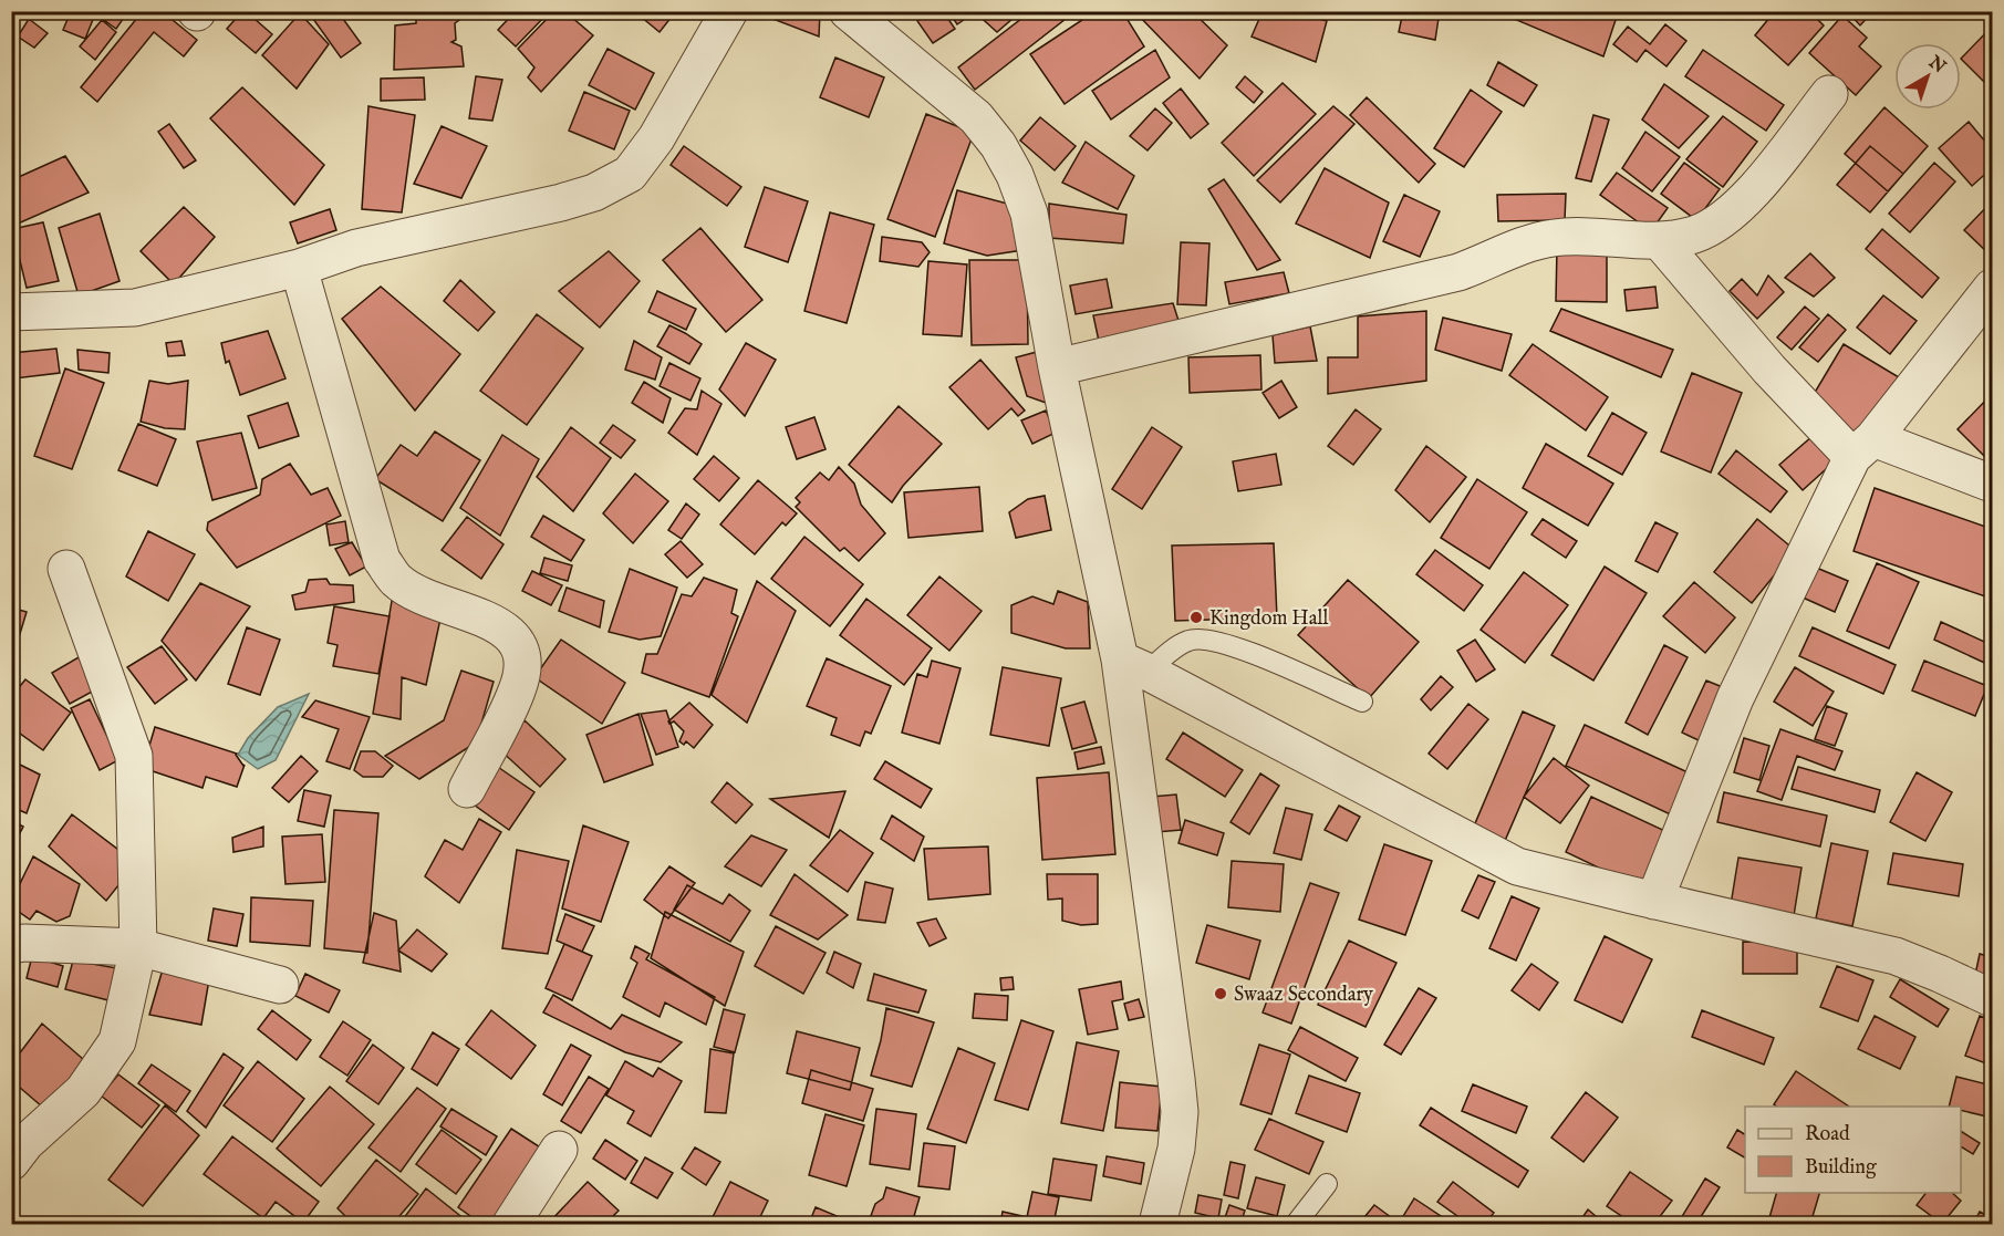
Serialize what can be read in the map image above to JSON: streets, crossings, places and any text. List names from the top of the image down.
{
  "places": ["Kingdom Hall", "Swaaz Secondary"],
  "legend": ["Road", "Building"],
  "north": "top right"
}
